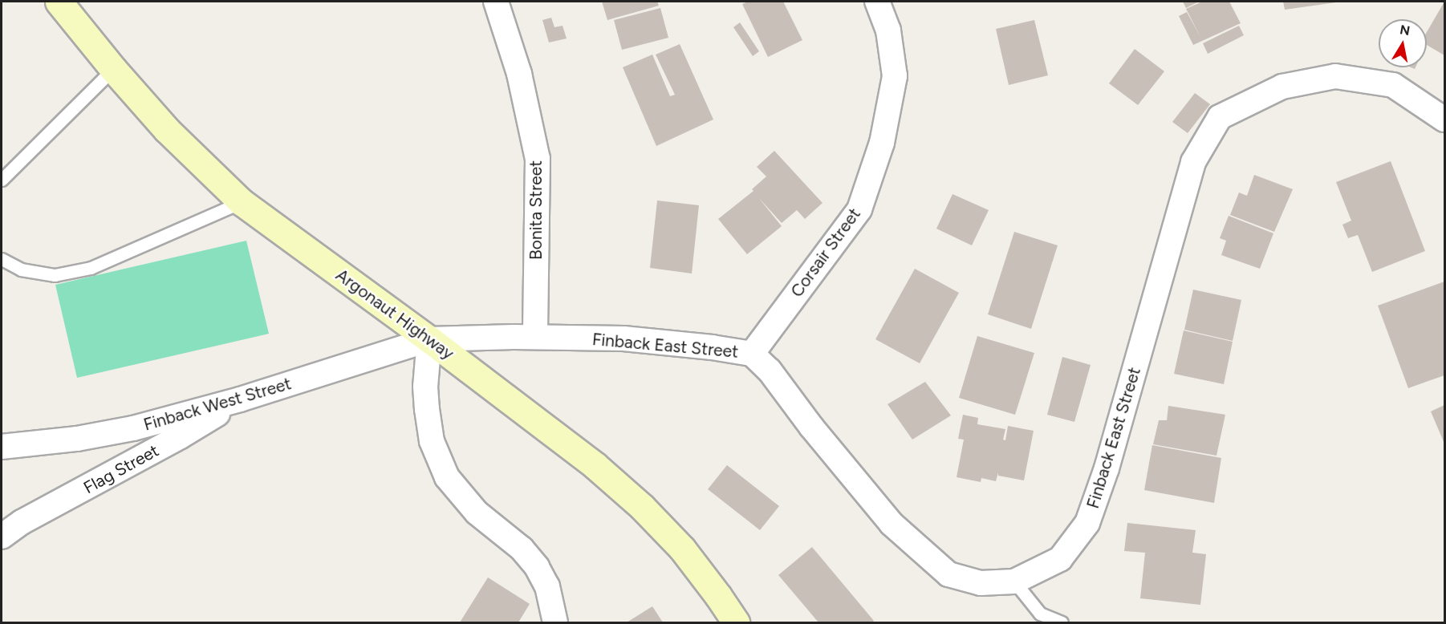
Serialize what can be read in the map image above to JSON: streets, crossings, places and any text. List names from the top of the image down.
{
  "streets": {
    "street": [
      "Bonita Street",
      "Corsair Street",
      "Argonaut Highway",
      "Finback East Street",
      "Finback West Street",
      "Flag Street"
    ]
  },
  "crossings": [
    ["Bonita Street", "Finback East Street"],
    ["Corsair Street", "Finback East Street"],
    ["Argonaut Highway", "Finback East Street"],
    ["Argonaut Highway", "Finback West Street"],
    ["Finback East Street", "Finback West Street"],
    ["Finback West Street", "Flag Street"]
  ],
  "north": "top"
}
